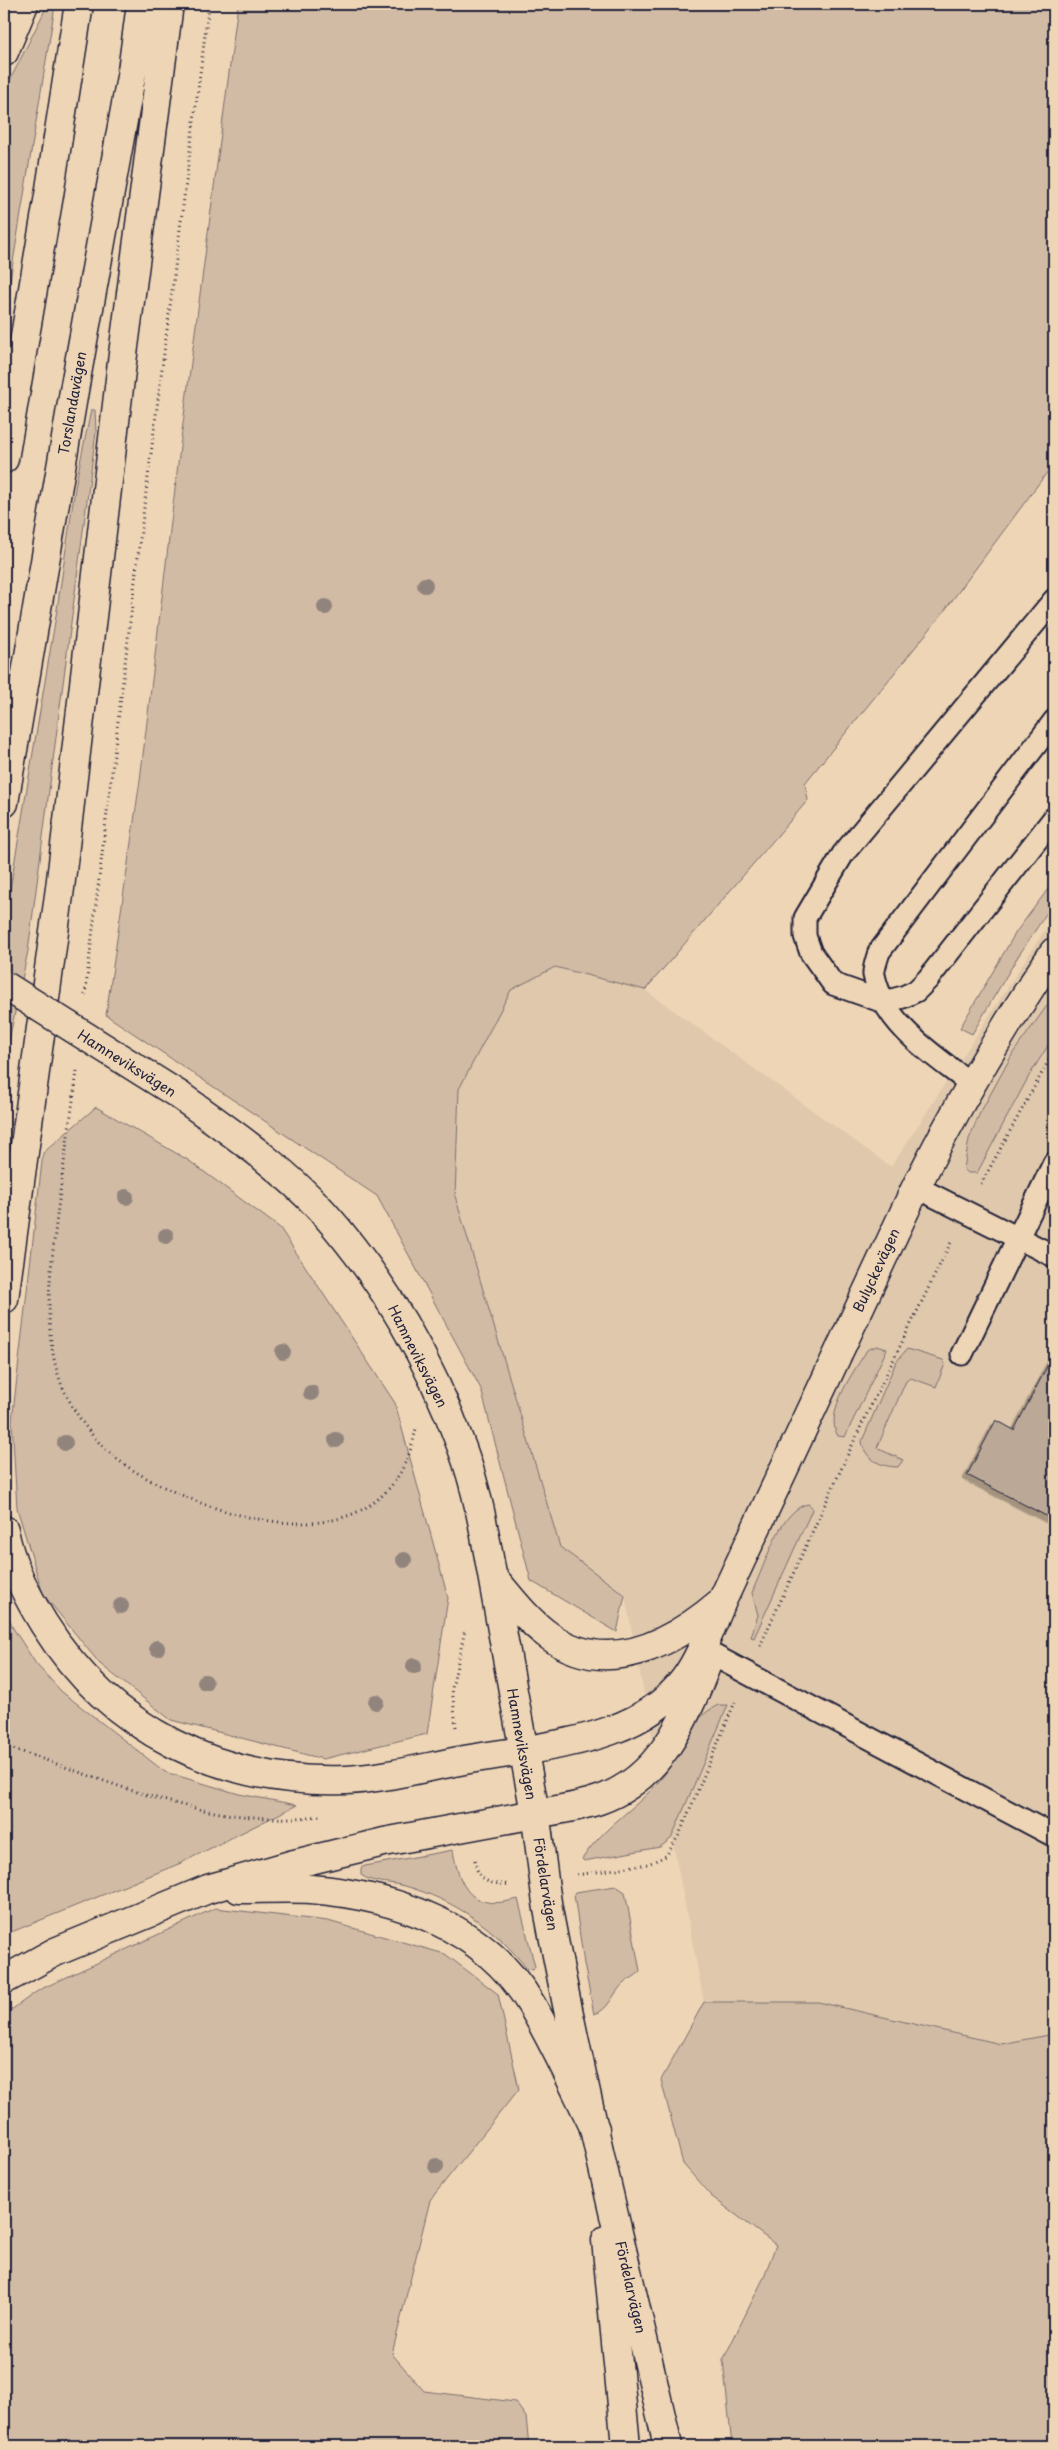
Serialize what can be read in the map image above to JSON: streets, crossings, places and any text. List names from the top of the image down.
{
  "streets": {
    "main road": [
      "Torslandavägen",
      "Hamneviksvägen",
      "Bulyckevägen",
      "Fördelarvägen"
    ]
  },
  "crossings": [
    ["Hamneviksvägen", "Bulyckevägen"],
    ["Hamneviksvägen", "Fördelarvägen"],
    ["Bulyckevägen", "Fördelarvägen"]
  ]
}
